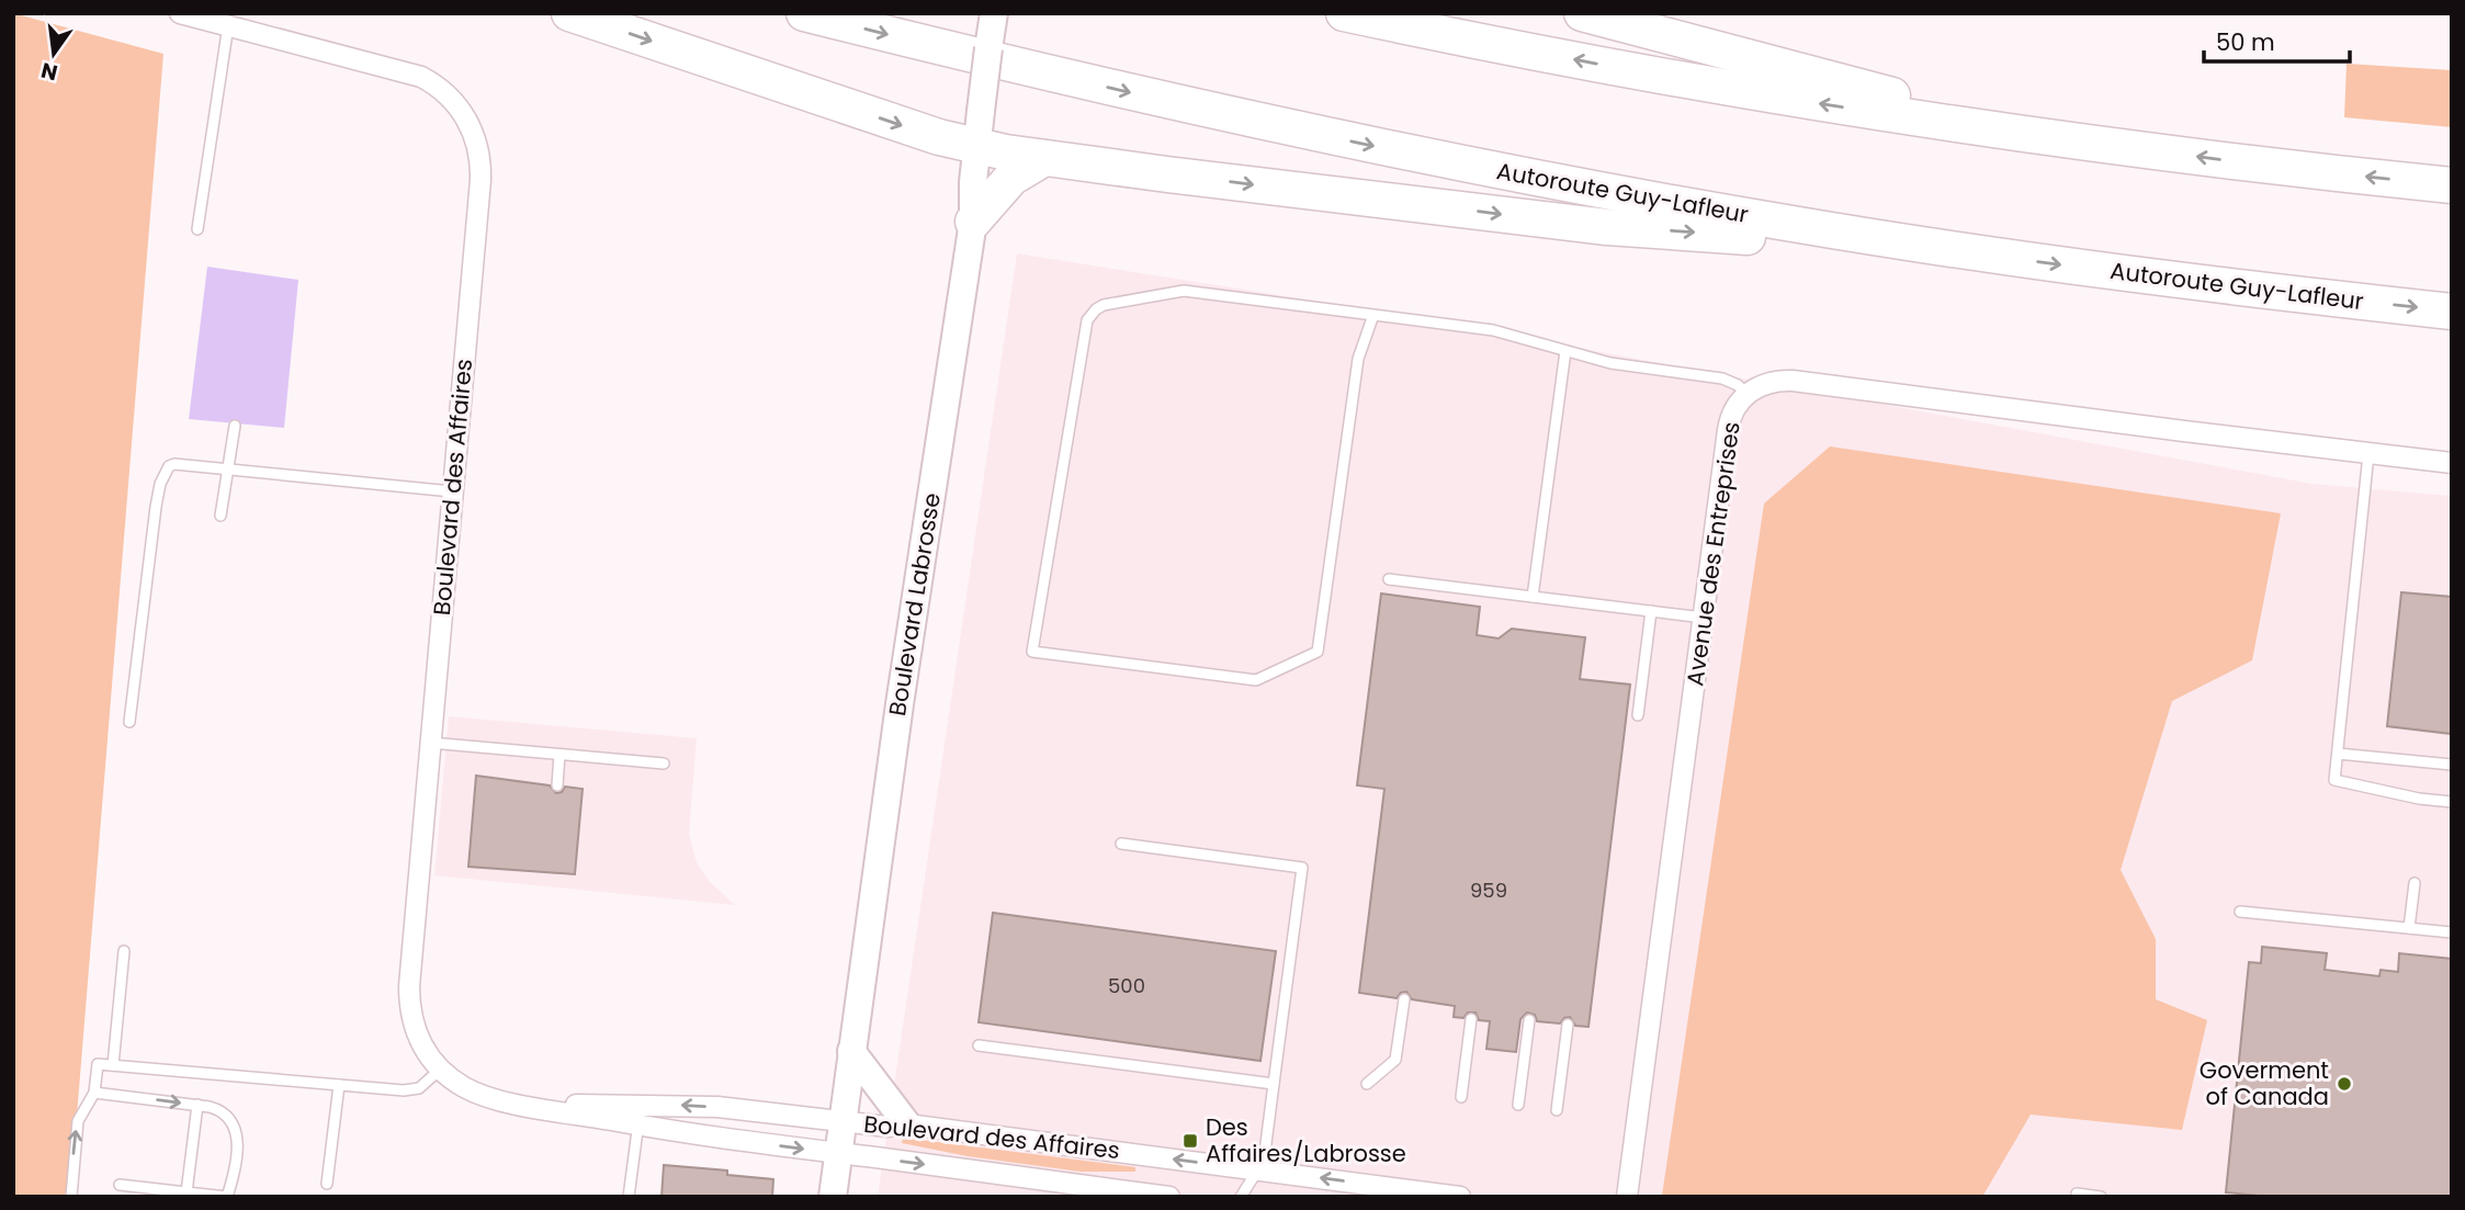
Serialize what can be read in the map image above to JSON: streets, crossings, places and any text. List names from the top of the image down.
{
  "streets": {
    "highway": ["Autoroute Guy-Lafleur"],
    "street": ["Boulevard des Affaires", "Avenue des Entreprises", "Boulevard Labrosse"]
  },
  "crossings": [
    ["Boulevard des Affaires", "Boulevard Labrosse"]
  ],
  "places": {
    "other": ["Goverment of Canada"],
    "transit": ["Des Affaires/Labrosse"]
  },
  "house_numbers": ["959", "500"],
  "scale_bar": "50 m",
  "north": "bottom"
}
